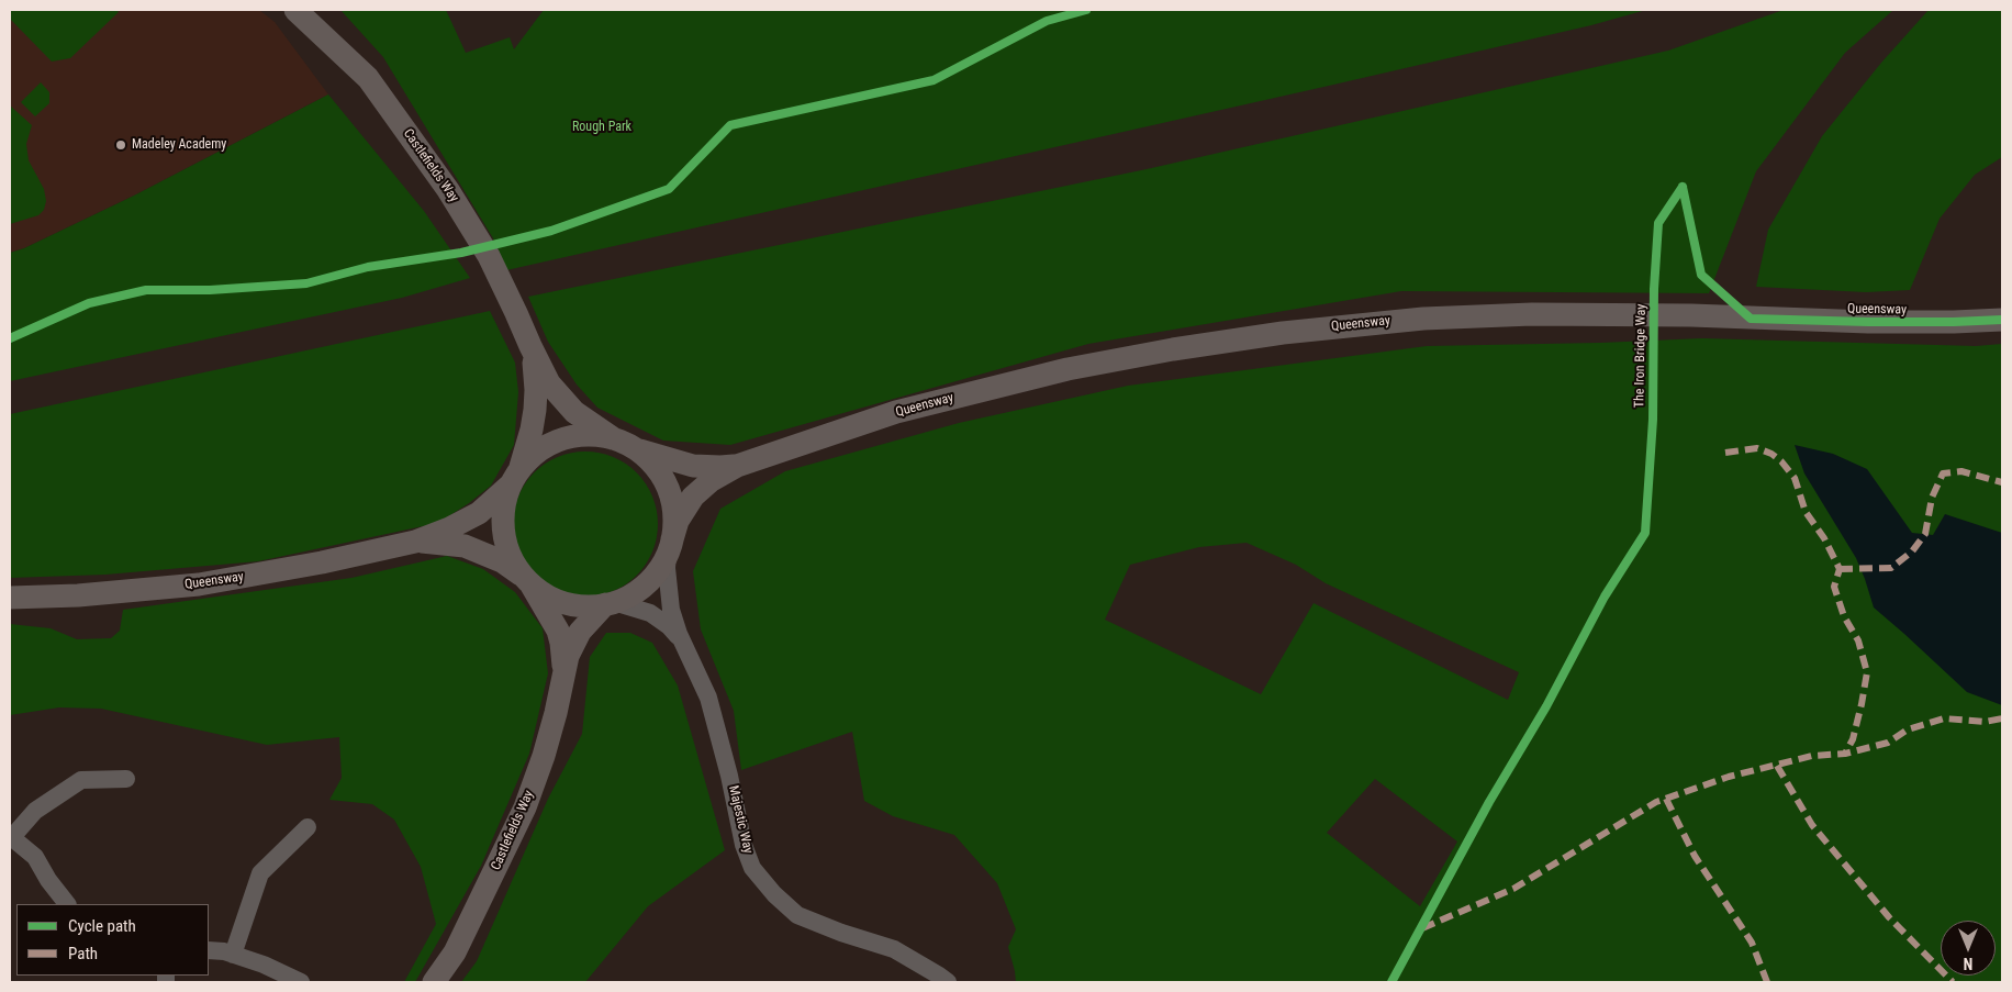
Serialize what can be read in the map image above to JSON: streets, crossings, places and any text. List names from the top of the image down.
{
  "streets": {
    "main road": ["Castlefields Way", "Queensway"],
    "street": ["Majestic Way"],
    "cycle path": ["The Iron Bridge Way"]
  },
  "crossings": [
    ["Castlefields Way", "Queensway"],
    ["Castlefields Way", "Majestic Way"],
    ["Queensway", "Majestic Way"]
  ],
  "parks": ["Rough Park"],
  "places": ["Madeley Academy"],
  "legend": ["Cycle path", "Path"],
  "north": "bottom"
}
